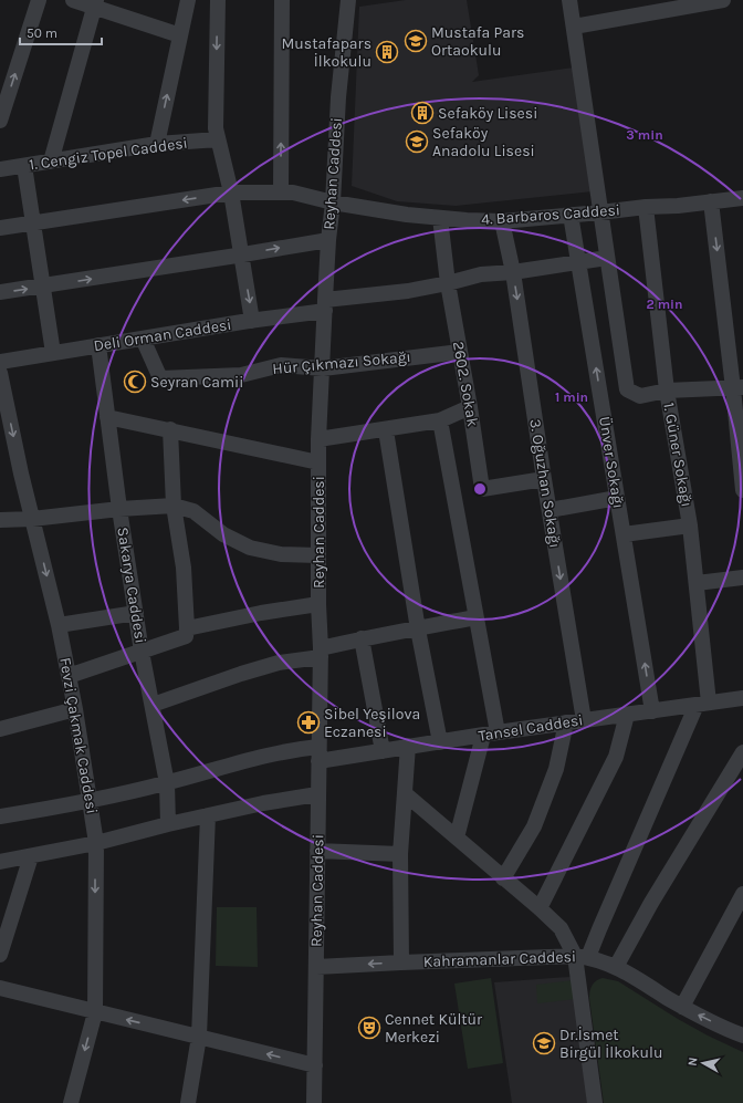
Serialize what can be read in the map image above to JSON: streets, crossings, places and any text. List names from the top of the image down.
{
  "streets": {
    "street": [
      "1. Cengiz Topel Caddesi",
      "Reyhan Caddesi",
      "4. Barbaros Caddesi",
      "Deli Orman Caddesi",
      "Hür Çıkmazı Sokağı",
      "2602. Sokak",
      "1. Güner Sokağı",
      "Ünver Sokağı",
      "3. Oğuzhan Sokağı",
      "Sakarya Caddesi",
      "Tansel Caddesi",
      "Fevzi Çakmak Caddesi",
      "Kahramanlar Caddesi"
    ]
  },
  "crossings": [
    ["Reyhan Caddesi", "4. Barbaros Caddesi"],
    ["Reyhan Caddesi", "Deli Orman Caddesi"],
    ["Reyhan Caddesi", "Hür Çıkmazı Sokağı"],
    ["Reyhan Caddesi", "Tansel Caddesi"],
    ["Reyhan Caddesi", "Kahramanlar Caddesi"],
    ["4. Barbaros Caddesi", "2602. Sokak"],
    ["4. Barbaros Caddesi", "1. Güner Sokağı"],
    ["4. Barbaros Caddesi", "Ünver Sokağı"],
    ["4. Barbaros Caddesi", "3. Oğuzhan Sokağı"],
    ["Deli Orman Caddesi", "Hür Çıkmazı Sokağı"],
    ["Deli Orman Caddesi", "2602. Sokak"],
    ["Deli Orman Caddesi", "Ünver Sokağı"],
    ["Deli Orman Caddesi", "3. Oğuzhan Sokağı"],
    ["Deli Orman Caddesi", "Sakarya Caddesi"],
    ["Hür Çıkmazı Sokağı", "2602. Sokak"],
    ["2602. Sokak", "3. Oğuzhan Sokağı"],
    ["1. Güner Sokağı", "Tansel Caddesi"],
    ["1. Güner Sokağı", "Kahramanlar Caddesi"],
    ["Ünver Sokağı", "Tansel Caddesi"],
    ["3. Oğuzhan Sokağı", "Tansel Caddesi"],
    ["Sakarya Caddesi", "Tansel Caddesi"],
    ["Tansel Caddesi", "Fevzi Çakmak Caddesi"]
  ],
  "places": {
    "school or university": ["Mustafa Pars Ortaokulu", "Sefaköy Anadolu Lisesi", "Dr.İsmet Birgül İlkokulu"],
    "building": ["Mustafapars İlkokulu", "Sefaköy Lisesi"],
    "mosque": ["Seyran Camii"],
    "pharmacy": ["Sibel Yeşilova Eczanesi"],
    "theatre": ["Cennet Kültür Merkezi"]
  },
  "scale_bar": "50 m",
  "north": "left",
  "rings": ["3 min", "2 min", "1 min"]
}
